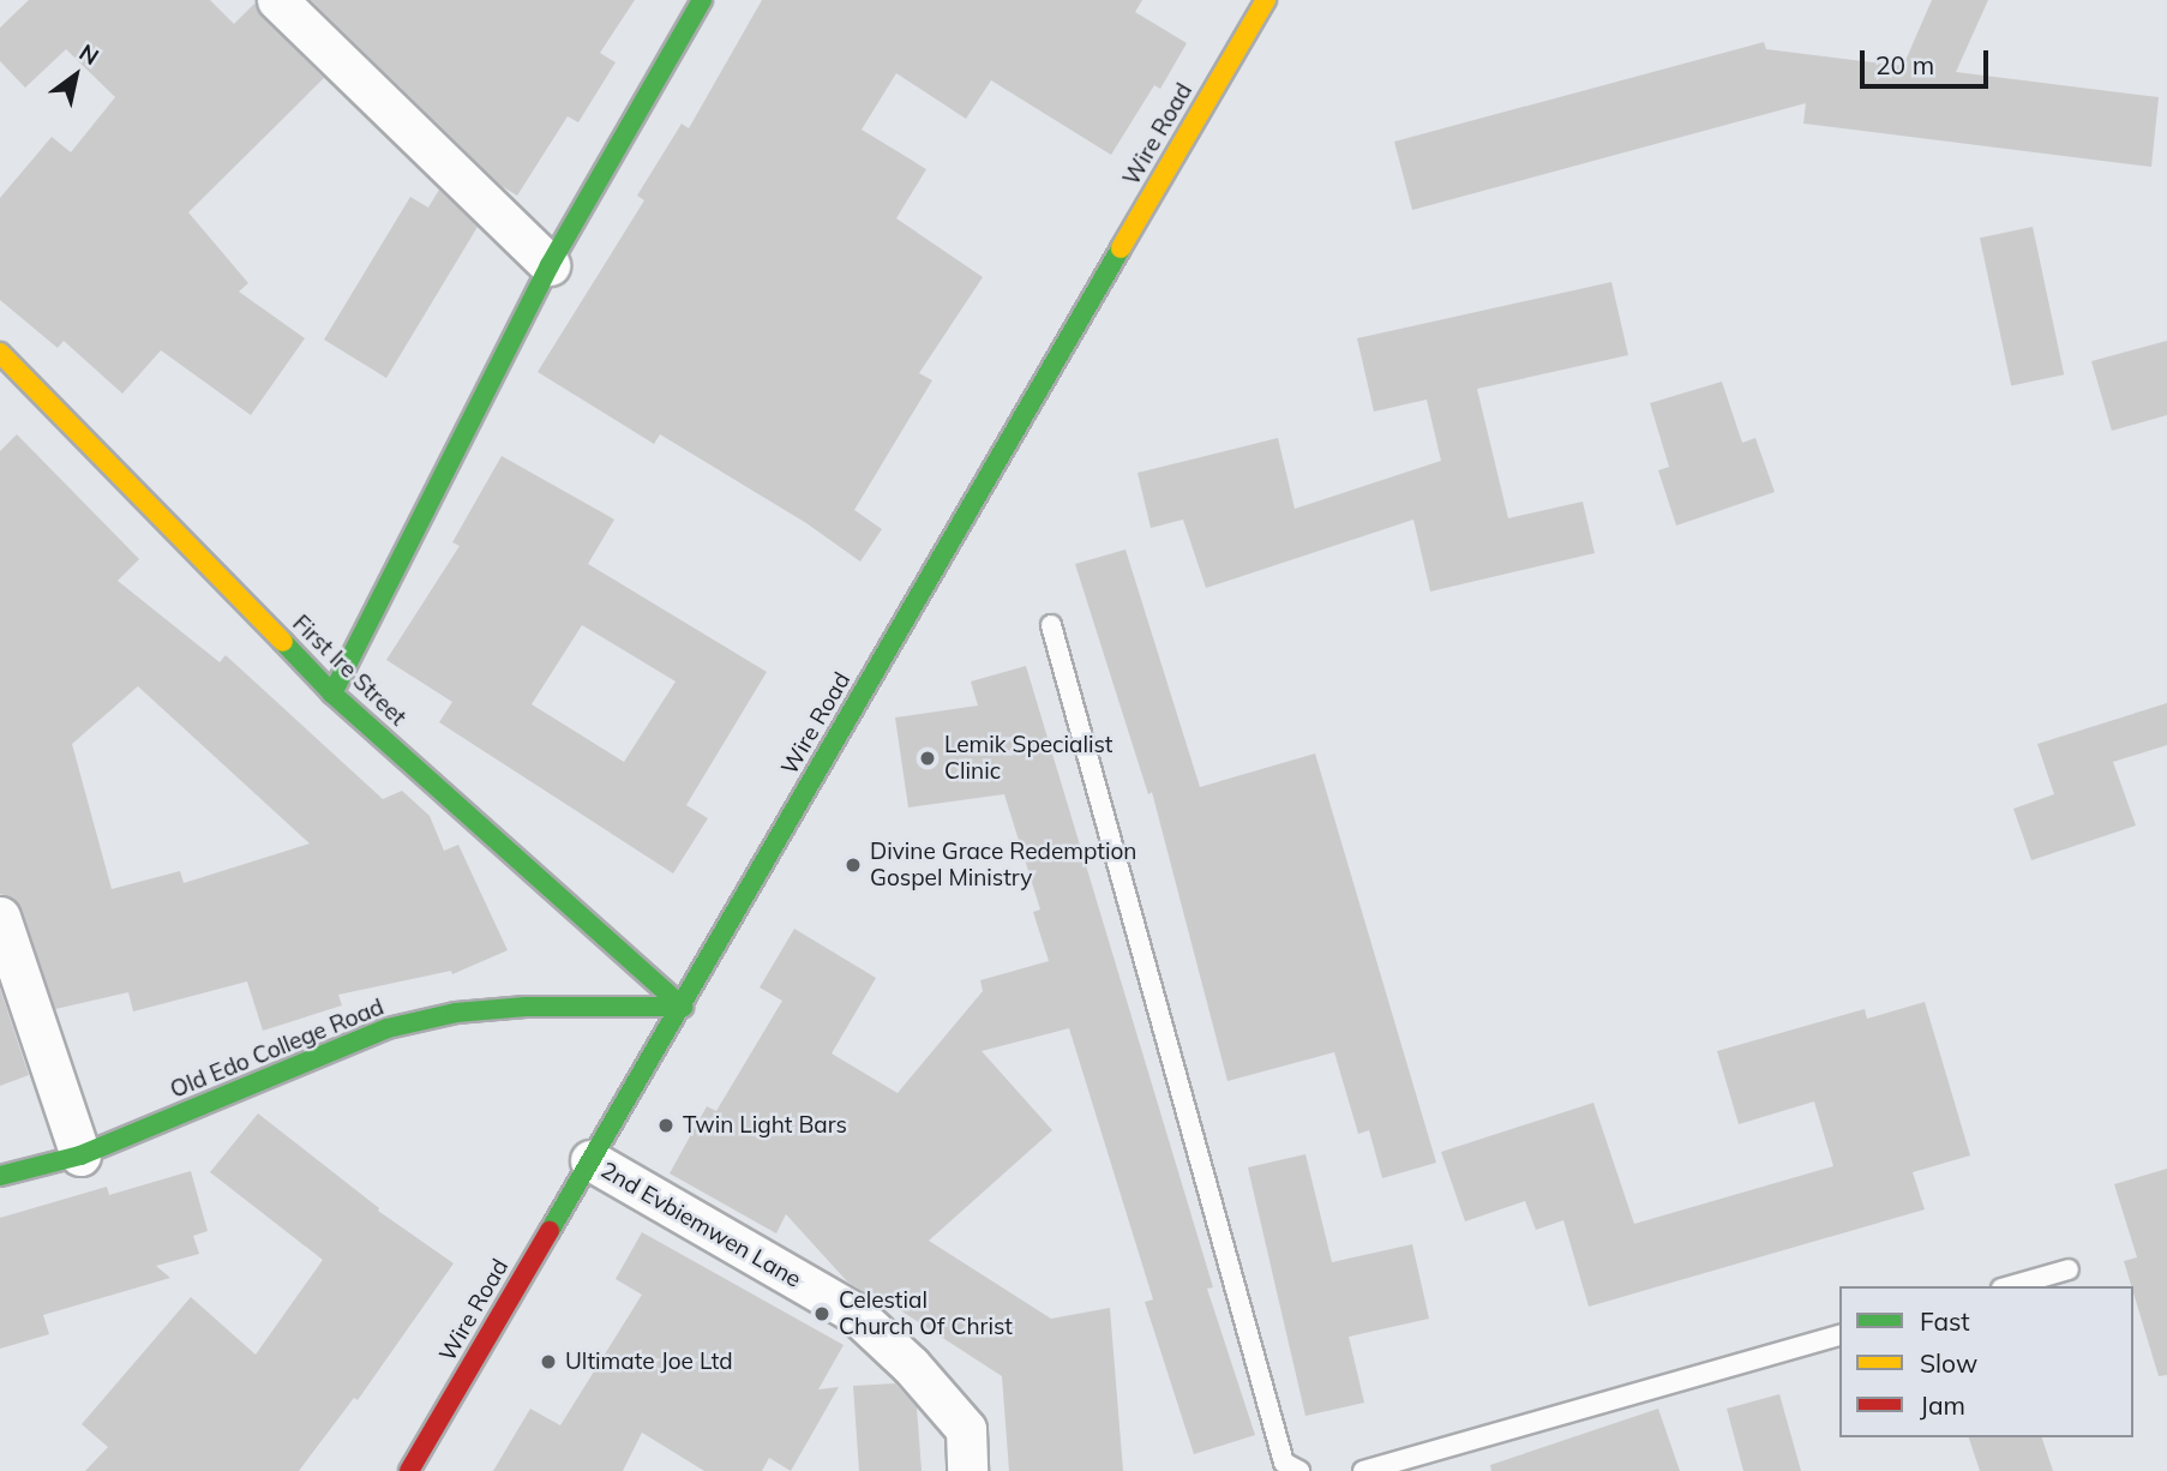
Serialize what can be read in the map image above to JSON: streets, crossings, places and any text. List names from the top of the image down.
{
  "streets": {
    "street": [
      "Wire Road",
      "First Ire Street",
      "Old Edo College Road",
      "2nd Evbiemwen Lane"
    ]
  },
  "crossings": [
    ["Wire Road", "First Ire Street"],
    ["Wire Road", "Old Edo College Road"],
    ["Wire Road", "2nd Evbiemwen Lane"],
    ["First Ire Street", "Old Edo College Road"]
  ],
  "places": [
    "Lemik Specialist Clinic",
    "Divine Grace Redemption Gospel Ministry",
    "Twin Light Bars",
    "Celestial Church Of Christ",
    "Ultimate Joe Ltd"
  ],
  "legend": ["Fast", "Slow", "Jam"],
  "scale_bar": "20 m",
  "north": "top right"
}
